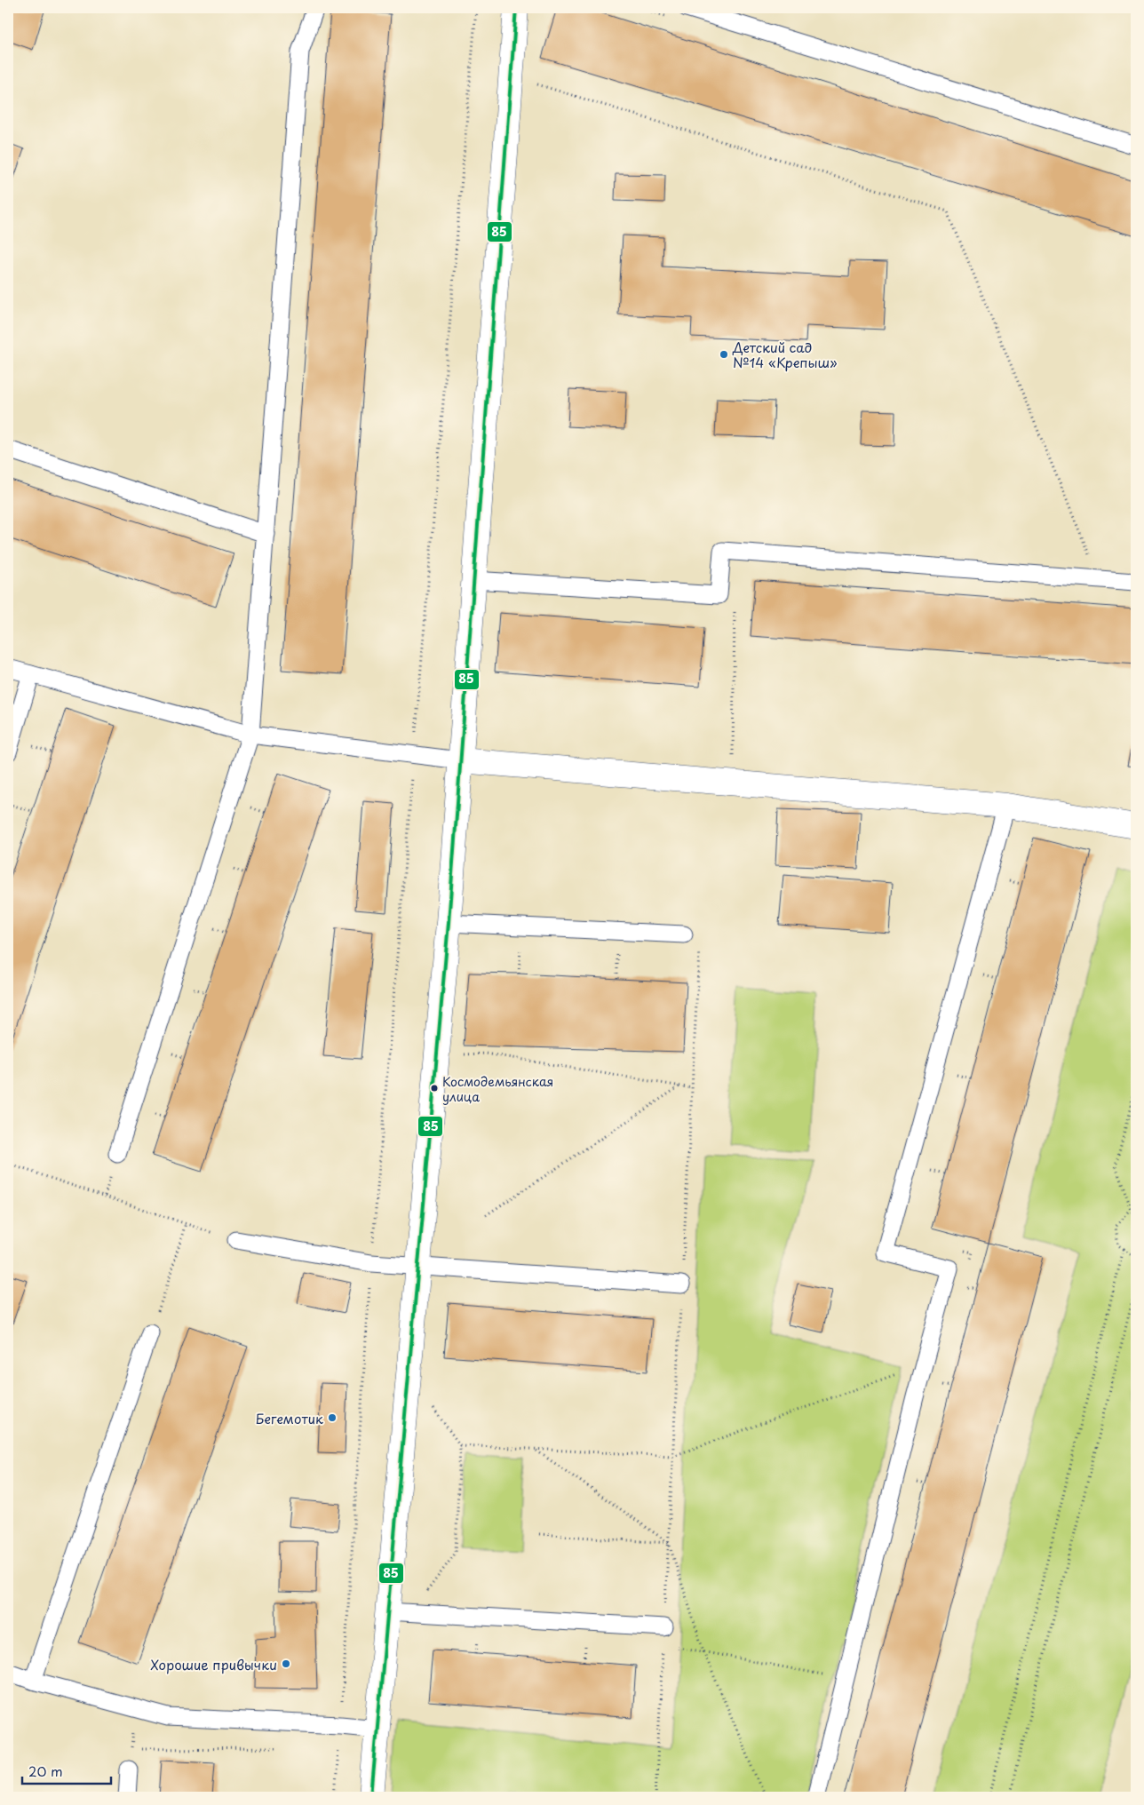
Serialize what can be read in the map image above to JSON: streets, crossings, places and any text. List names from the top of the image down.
{
  "places": [
    "Детский сад №14 «Крепыш»",
    "Космодемьянская улица",
    "Бегемотик",
    "Хорошие привычки"
  ],
  "lines": ["transit line 85"],
  "scale_bar": "20 m"
}
